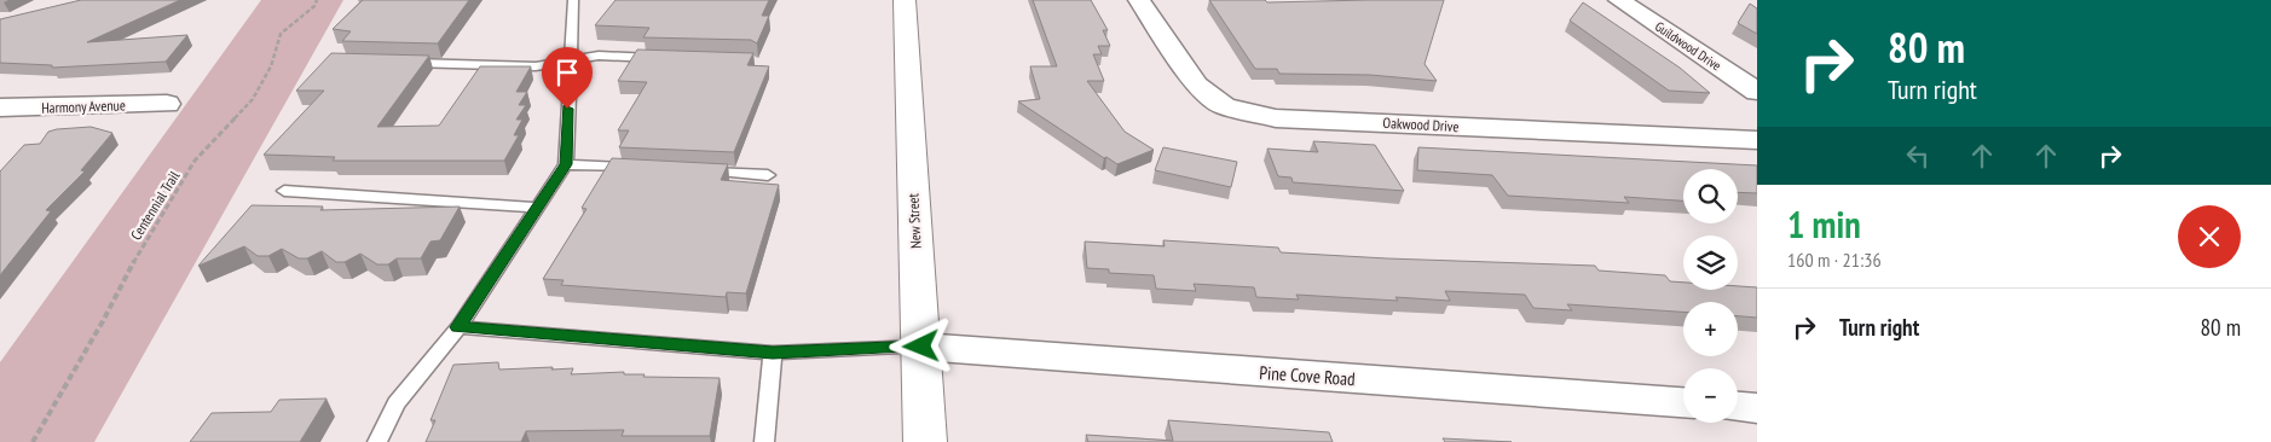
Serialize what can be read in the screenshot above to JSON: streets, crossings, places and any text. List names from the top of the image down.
{
  "streets": {
    "main road": ["New Street"],
    "street": [
      "Guildwood Drive",
      "Harmony Avenue",
      "Oakwood Drive",
      "Pine Cove Road"
    ],
    "path": ["Centennial Trail"]
  },
  "crossings": [
    ["New Street", "Pine Cove Road"]
  ],
  "page": {
    "turn": ["80 m", "Turn right"],
    "map_buttons": ["+", "−"],
    "heading": ["1 min", "160 m · 21:36"],
    "list": [
      {
        "name": "Turn right",
        "value": "80 m"
      }
    ]
  }
}
